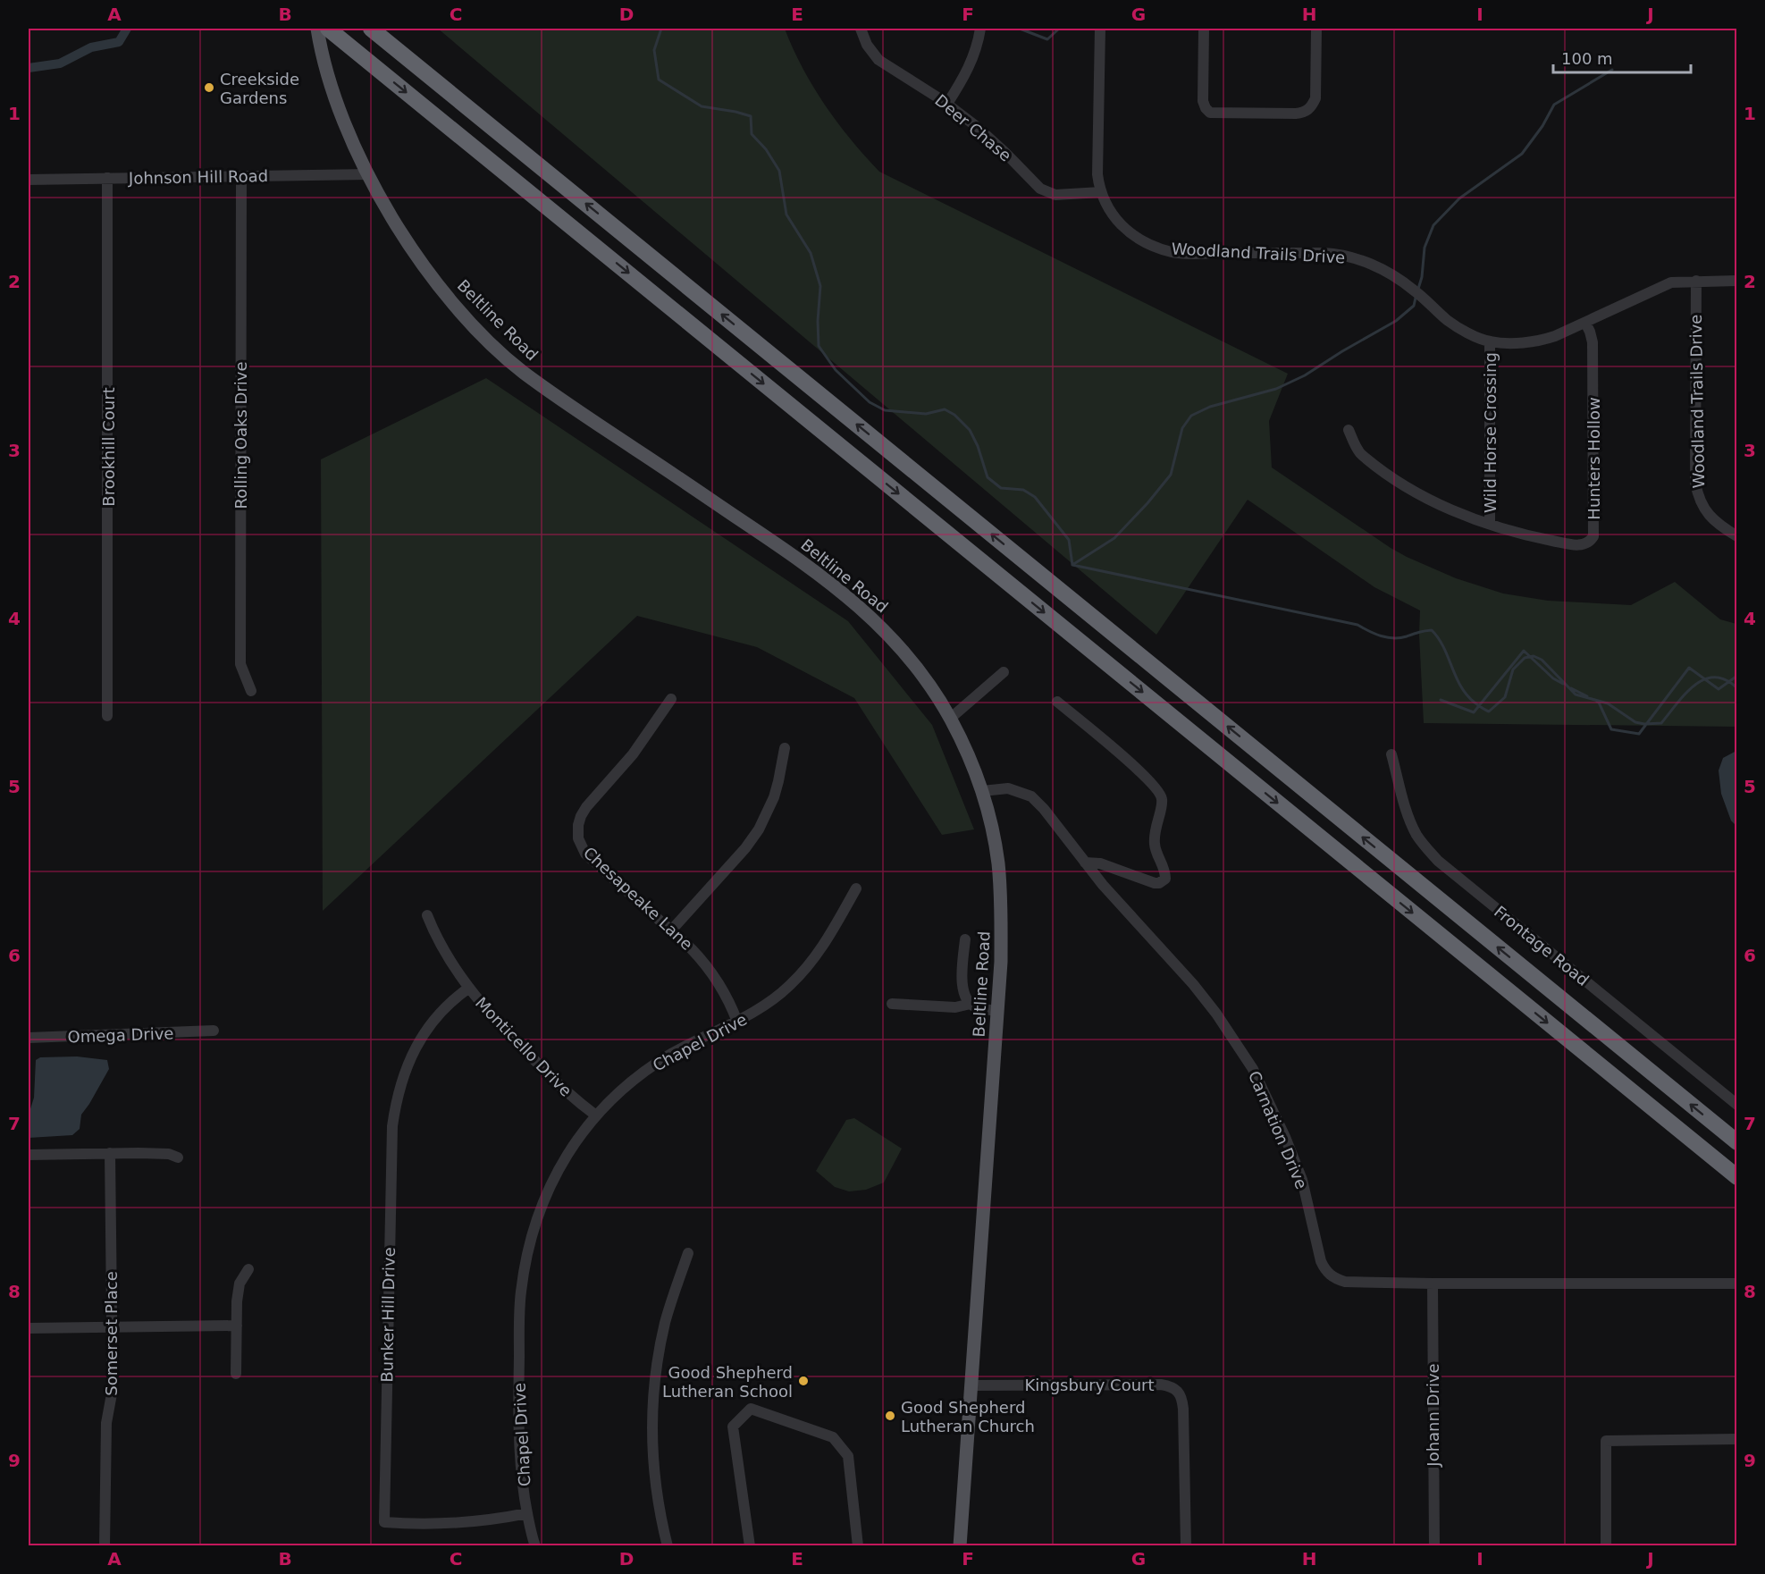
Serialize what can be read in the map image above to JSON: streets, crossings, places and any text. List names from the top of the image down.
{
  "streets": {
    "main road": ["Beltline Road"],
    "street": [
      "Deer Chase",
      "Johnson Hill Road",
      "Woodland Trails Drive",
      "Wild Horse Crossing",
      "Rolling Oaks Drive",
      "Brookhill Court",
      "Hunters Hollow",
      "Chesapeake Lane",
      "Frontage Road",
      "Omega Drive",
      "Chapel Drive",
      "Monticello Drive",
      "Carnation Drive",
      "Bunker Hill Drive",
      "Somerset Place",
      "Kingsbury Court",
      "Johann Drive"
    ]
  },
  "crossings": [
    ["Deer Chase", "Woodland Trails Drive"],
    ["Johnson Hill Road", "Beltline Road"],
    ["Johnson Hill Road", "Rolling Oaks Drive"],
    ["Johnson Hill Road", "Brookhill Court"],
    ["Woodland Trails Drive", "Wild Horse Crossing"],
    ["Woodland Trails Drive", "Hunters Hollow"],
    ["Beltline Road", "Carnation Drive"],
    ["Beltline Road", "Kingsbury Court"],
    ["Wild Horse Crossing", "Hunters Hollow"],
    ["Chesapeake Lane", "Chapel Drive"],
    ["Chapel Drive", "Monticello Drive"],
    ["Chapel Drive", "Bunker Hill Drive"],
    ["Monticello Drive", "Bunker Hill Drive"],
    ["Carnation Drive", "Johann Drive"]
  ],
  "places": ["Creekside Gardens", "Good Shepherd Lutheran School", "Good Shepherd Lutheran Church"],
  "scale_bar": "100 m",
  "grid": {
    "columns": [
      "A",
      "B",
      "C",
      "D",
      "E",
      "F",
      "G",
      "H",
      "I",
      "J"
    ],
    "rows": [
      "1",
      "2",
      "3",
      "4",
      "5",
      "6",
      "7",
      "8",
      "9"
    ]
  }
}
